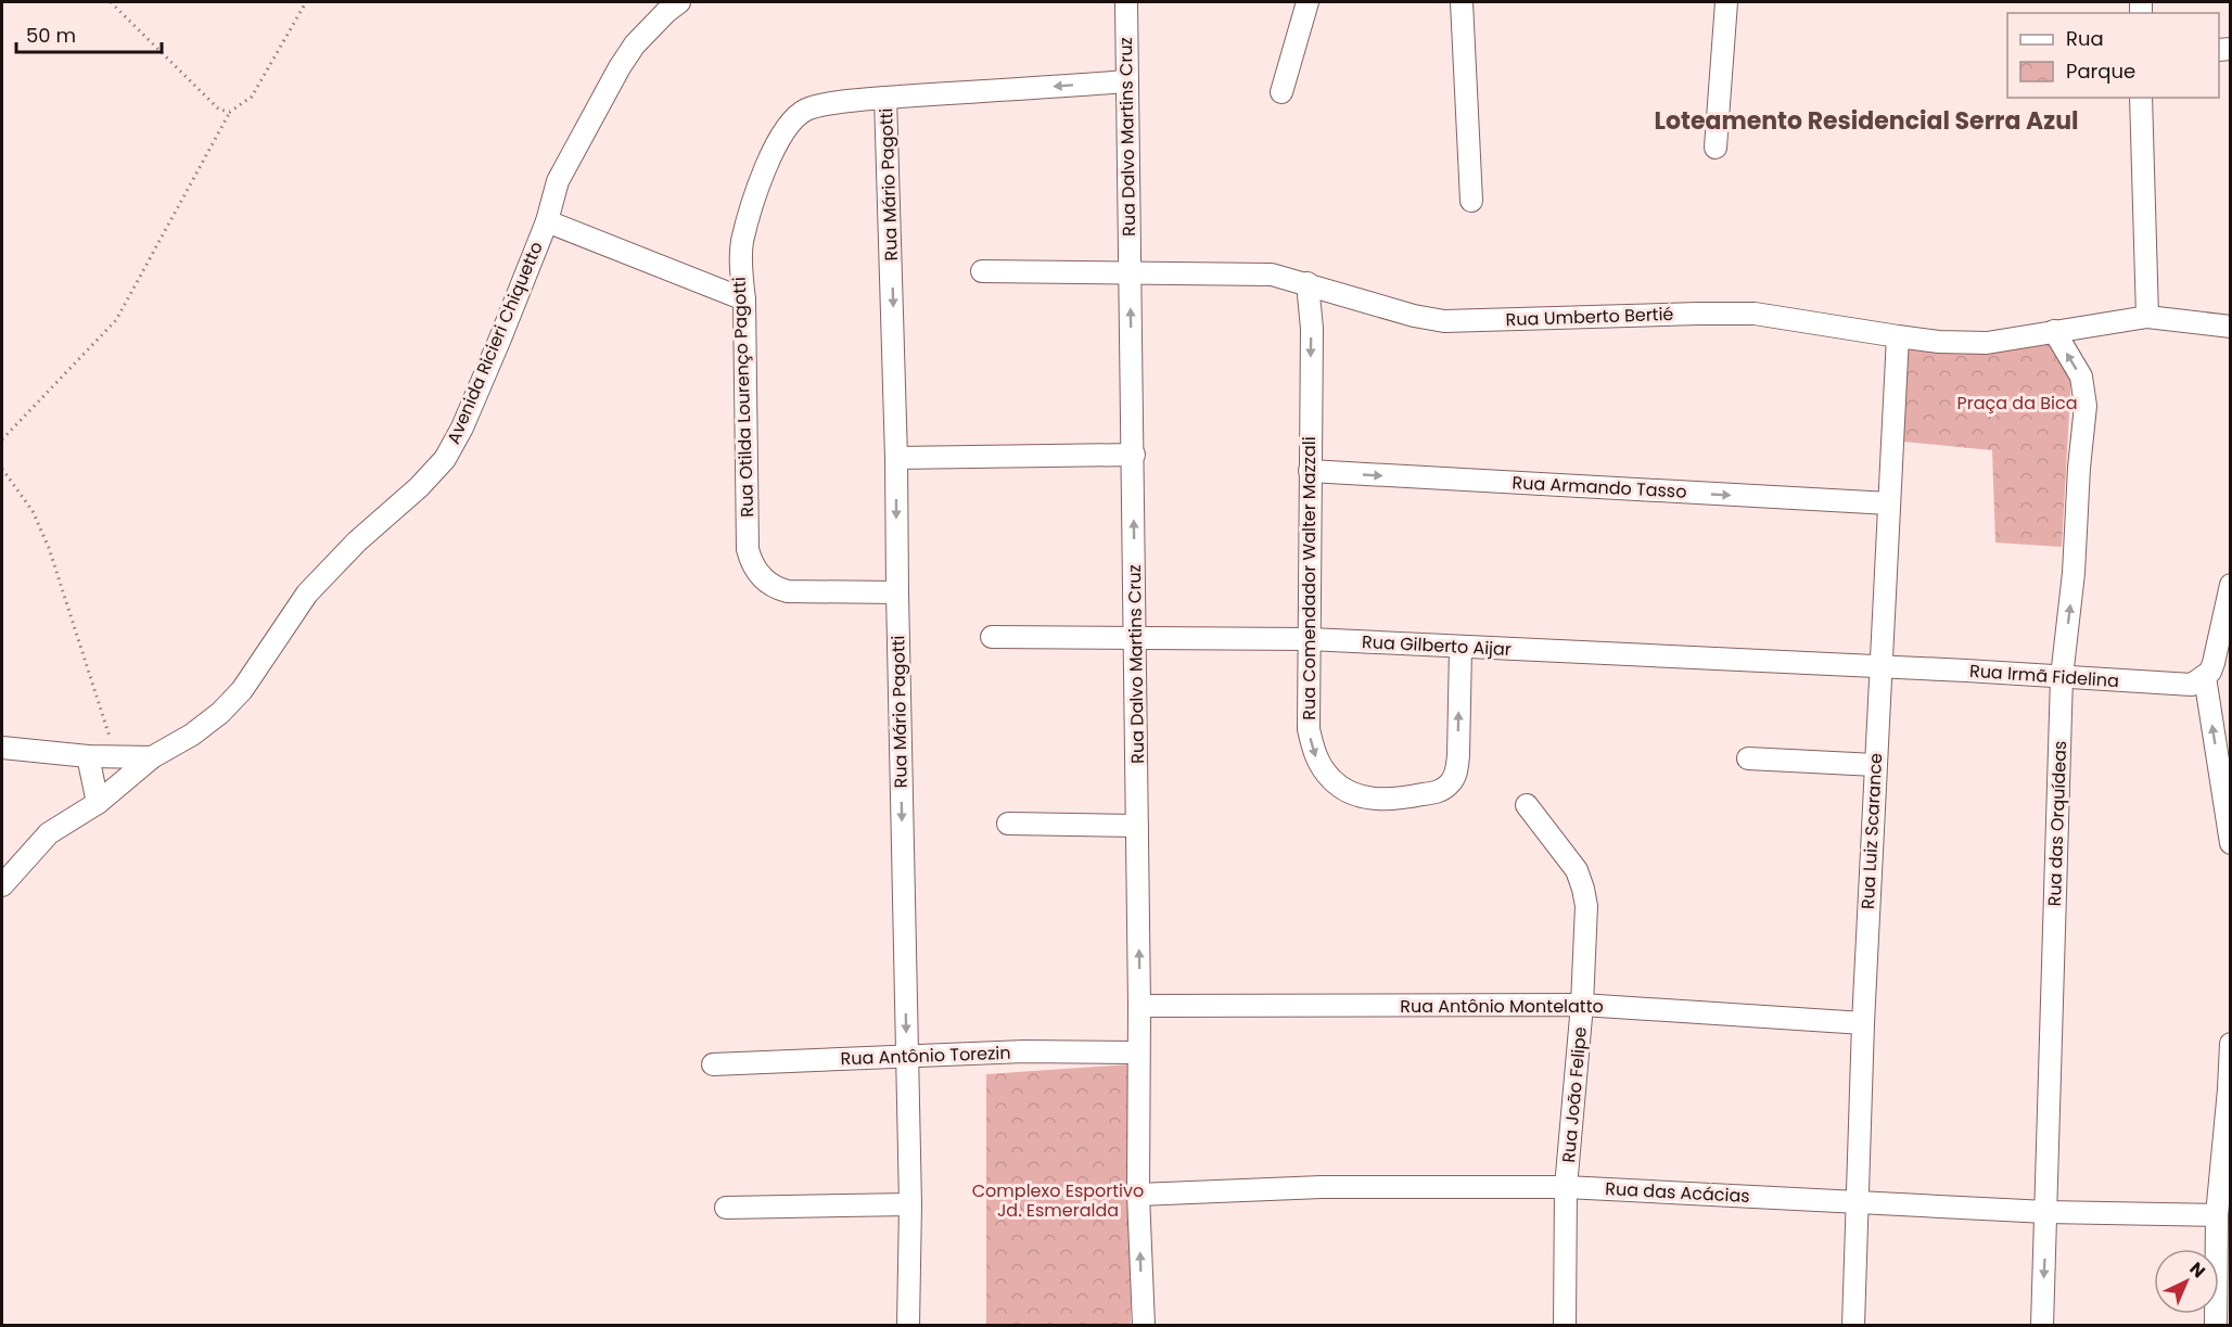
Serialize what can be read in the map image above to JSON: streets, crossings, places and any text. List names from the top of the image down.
{
  "streets": {
    "street": [
      "Rua Dalvo Martins Cruz",
      "Rua Mário Pagotti",
      "Rua Umberto Bertié",
      "Avenida Ricieri Chiquetto",
      "Rua Otilda Lourenço Pagotti",
      "Rua Armando Tasso",
      "Rua Comendador Walter Mazzali",
      "Rua Gilberto Aijar",
      "Rua Irmã Fidelina",
      "Rua das Orquídeas",
      "Rua Luiz Scarance",
      "Rua Antônio Montelatto",
      "Rua Antônio Torezin",
      "Rua João Felipe",
      "Rua das Acácias"
    ]
  },
  "crossings": [
    ["Rua Dalvo Martins Cruz", "Rua Umberto Bertié"],
    ["Rua Dalvo Martins Cruz", "Rua Otilda Lourenço Pagotti"],
    ["Rua Dalvo Martins Cruz", "Rua Gilberto Aijar"],
    ["Rua Dalvo Martins Cruz", "Rua Antônio Montelatto"],
    ["Rua Dalvo Martins Cruz", "Rua Antônio Torezin"],
    ["Rua Dalvo Martins Cruz", "Rua das Acácias"],
    ["Rua Mário Pagotti", "Rua Otilda Lourenço Pagotti"],
    ["Rua Mário Pagotti", "Rua Antônio Torezin"],
    ["Rua Umberto Bertié", "Rua Comendador Walter Mazzali"],
    ["Rua Umberto Bertié", "Rua das Orquídeas"],
    ["Rua Umberto Bertié", "Rua Luiz Scarance"],
    ["Rua Armando Tasso", "Rua Comendador Walter Mazzali"],
    ["Rua Armando Tasso", "Rua Luiz Scarance"],
    ["Rua Comendador Walter Mazzali", "Rua Gilberto Aijar"],
    ["Rua Gilberto Aijar", "Rua Irmã Fidelina"],
    ["Rua Gilberto Aijar", "Rua Luiz Scarance"],
    ["Rua Irmã Fidelina", "Rua das Orquídeas"],
    ["Rua Irmã Fidelina", "Rua Luiz Scarance"],
    ["Rua das Orquídeas", "Rua das Acácias"],
    ["Rua Luiz Scarance", "Rua Antônio Montelatto"],
    ["Rua Luiz Scarance", "Rua das Acácias"],
    ["Rua Antônio Montelatto", "Rua João Felipe"],
    ["Rua João Felipe", "Rua das Acácias"]
  ],
  "one_way": ["Rua Dalvo Martins Cruz", "Rua Mário Pagotti", "Rua Armando Tasso"],
  "districts": ["Loteamento Residencial Serra Azul"],
  "parks": ["Praça da Bica", "Complexo Esportivo Jd. Esmeralda"],
  "legend": ["Rua", "Parque"],
  "scale_bar": "50 m",
  "north": "top right"
}
